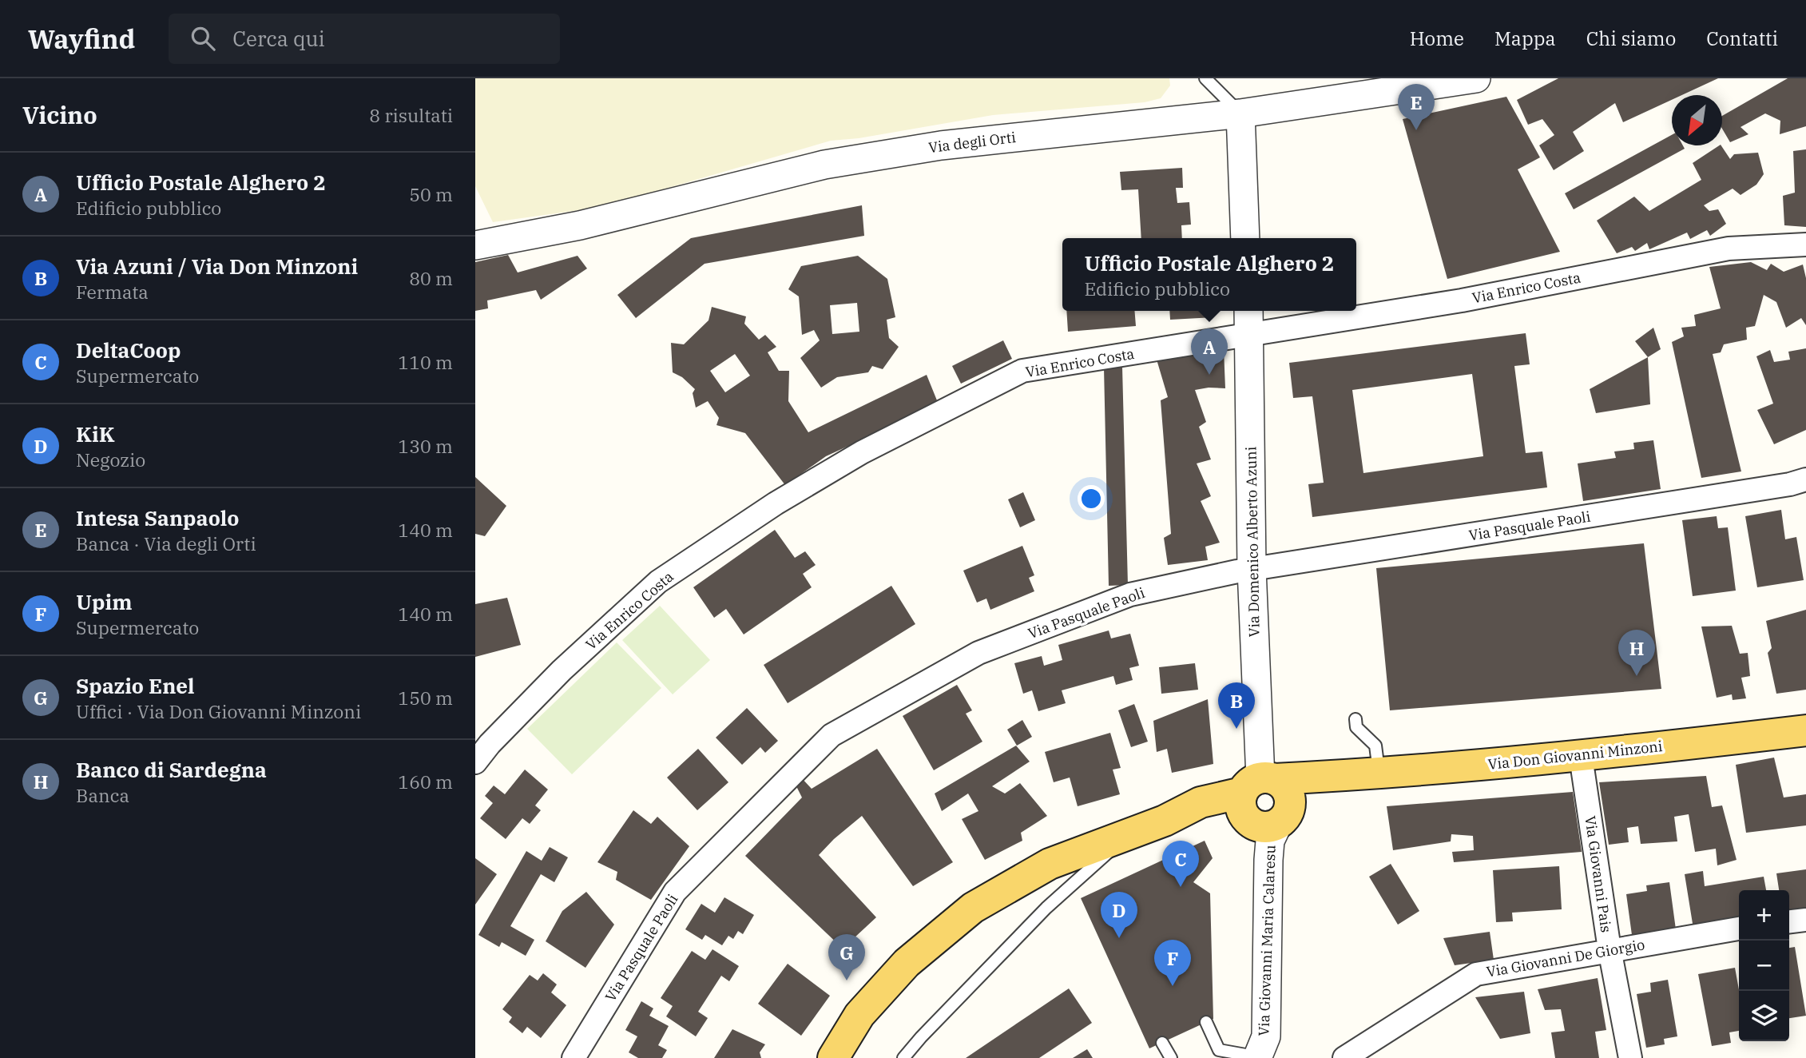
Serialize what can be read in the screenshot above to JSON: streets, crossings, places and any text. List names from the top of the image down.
{
  "streets": {
    "main road": ["Via Don Giovanni Minzoni"],
    "street": [
      "Via degli Orti",
      "Via Enrico Costa",
      "Via Pasquale Paoli",
      "Via Domenico Alberto Azuni",
      "Via Giovanni Pais",
      "Via Giovanni Maria Calaresu",
      "Via Giovanni De Giorgio"
    ]
  },
  "crossings": [
    ["Via Enrico Costa", "Via Domenico Alberto Azuni"],
    ["Via Pasquale Paoli", "Via Domenico Alberto Azuni"],
    ["Via Domenico Alberto Azuni", "Via Don Giovanni Minzoni"],
    ["Via Domenico Alberto Azuni", "Via Giovanni Maria Calaresu"],
    ["Via Don Giovanni Minzoni", "Via Giovanni Pais"],
    ["Via Don Giovanni Minzoni", "Via Giovanni Maria Calaresu"],
    ["Via Giovanni Pais", "Via Giovanni De Giorgio"]
  ],
  "north": "bottom left",
  "page": {
    "header": "Wayfind",
    "search": "Cerca qui",
    "nav": [
      "Home",
      "Mappa",
      "Chi siamo",
      "Contatti"
    ],
    "heading": ["Vicino", "8 risultati"],
    "pins": [
      "E",
      "A",
      "H",
      "B",
      "C",
      "D",
      "G",
      "F"
    ],
    "list": [
      {
        "mark": "A",
        "name": "Ufficio Postale Alghero 2",
        "note": "Edificio pubblico",
        "value": "50 m"
      },
      {
        "mark": "B",
        "name": "Via Azuni / Via Don Minzoni",
        "note": "Fermata",
        "value": "80 m"
      },
      {
        "mark": "C",
        "name": "DeltaCoop",
        "note": "Supermercato",
        "value": "110 m"
      },
      {
        "mark": "D",
        "name": "KiK",
        "note": "Negozio",
        "value": "130 m"
      },
      {
        "mark": "E",
        "name": "Intesa Sanpaolo",
        "note": "Banca · Via degli Orti",
        "value": "140 m"
      },
      {
        "mark": "F",
        "name": "Upim",
        "note": "Supermercato",
        "value": "140 m"
      },
      {
        "mark": "G",
        "name": "Spazio Enel",
        "note": "Uffici · Via Don Giovanni Minzoni",
        "value": "150 m"
      },
      {
        "mark": "H",
        "name": "Banco di Sardegna",
        "note": "Banca",
        "value": "160 m"
      }
    ],
    "popup": ["Ufficio Postale Alghero 2", "Edificio pubblico"],
    "map_buttons": ["+", "−"]
  }
}
